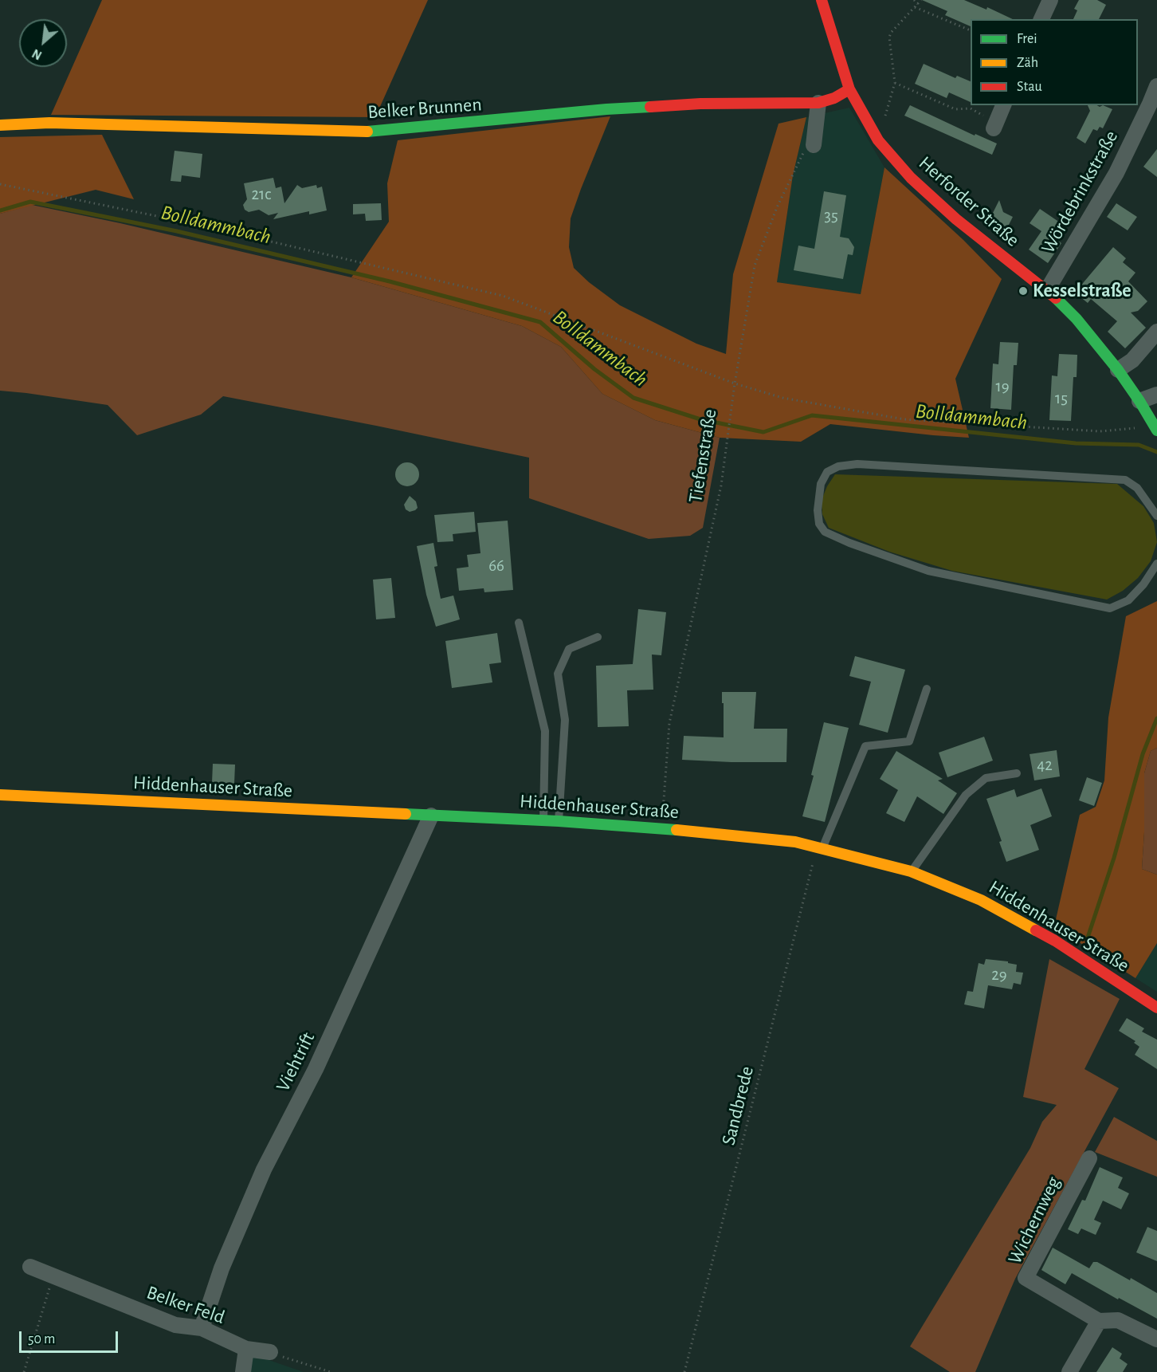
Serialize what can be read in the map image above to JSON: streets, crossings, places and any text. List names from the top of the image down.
{
  "streets": {
    "street": [
      "Belker Brunnen",
      "Wördebrinkstraße",
      "Herforder Straße",
      "Hiddenhauser Straße",
      "Viehtrift",
      "Wichernweg",
      "Belker Feld"
    ],
    "path": ["Tiefenstraße", "Sandbrede"]
  },
  "crossings": [
    ["Belker Brunnen", "Herforder Straße"],
    ["Wördebrinkstraße", "Herforder Straße"],
    ["Tiefenstraße", "Hiddenhauser Straße"],
    ["Hiddenhauser Straße", "Viehtrift"],
    ["Hiddenhauser Straße", "Sandbrede"],
    ["Viehtrift", "Belker Feld"]
  ],
  "water": ["Bolldammbach"],
  "places": ["Kesselstraße"],
  "house_numbers": [
    "21c",
    "35",
    "19",
    "15",
    "66",
    "42",
    "29"
  ],
  "legend": ["Frei", "Zäh", "Stau"],
  "scale_bar": "50 m",
  "north": "bottom left"
}
